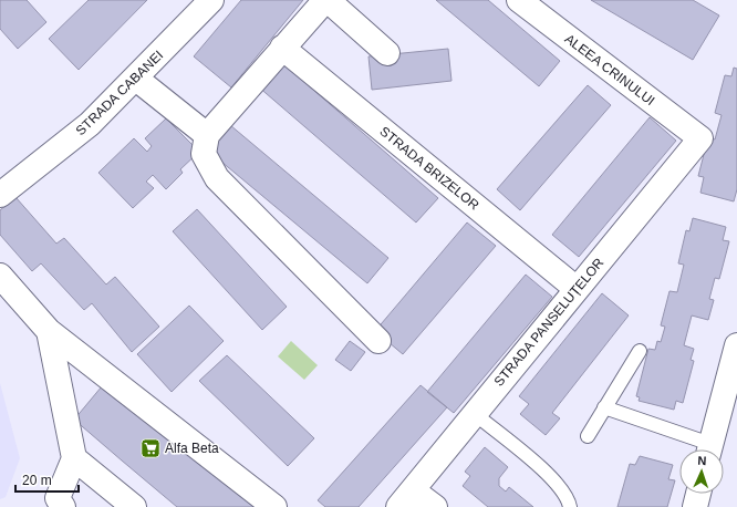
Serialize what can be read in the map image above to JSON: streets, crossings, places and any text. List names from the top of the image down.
{
  "streets": {
    "street": [
      "ALEEA CRINULUI",
      "STRADA CABANEI",
      "STRADA BRIZELOR",
      "STRADA PANSELUȚELOR"
    ]
  },
  "crossings": [
    ["ALEEA CRINULUI", "STRADA PANSELUȚELOR"],
    ["STRADA BRIZELOR", "STRADA PANSELUȚELOR"]
  ],
  "places": {
    "supermarket": ["Alfa Beta"]
  },
  "scale_bar": "20 m",
  "north": "top"
}
